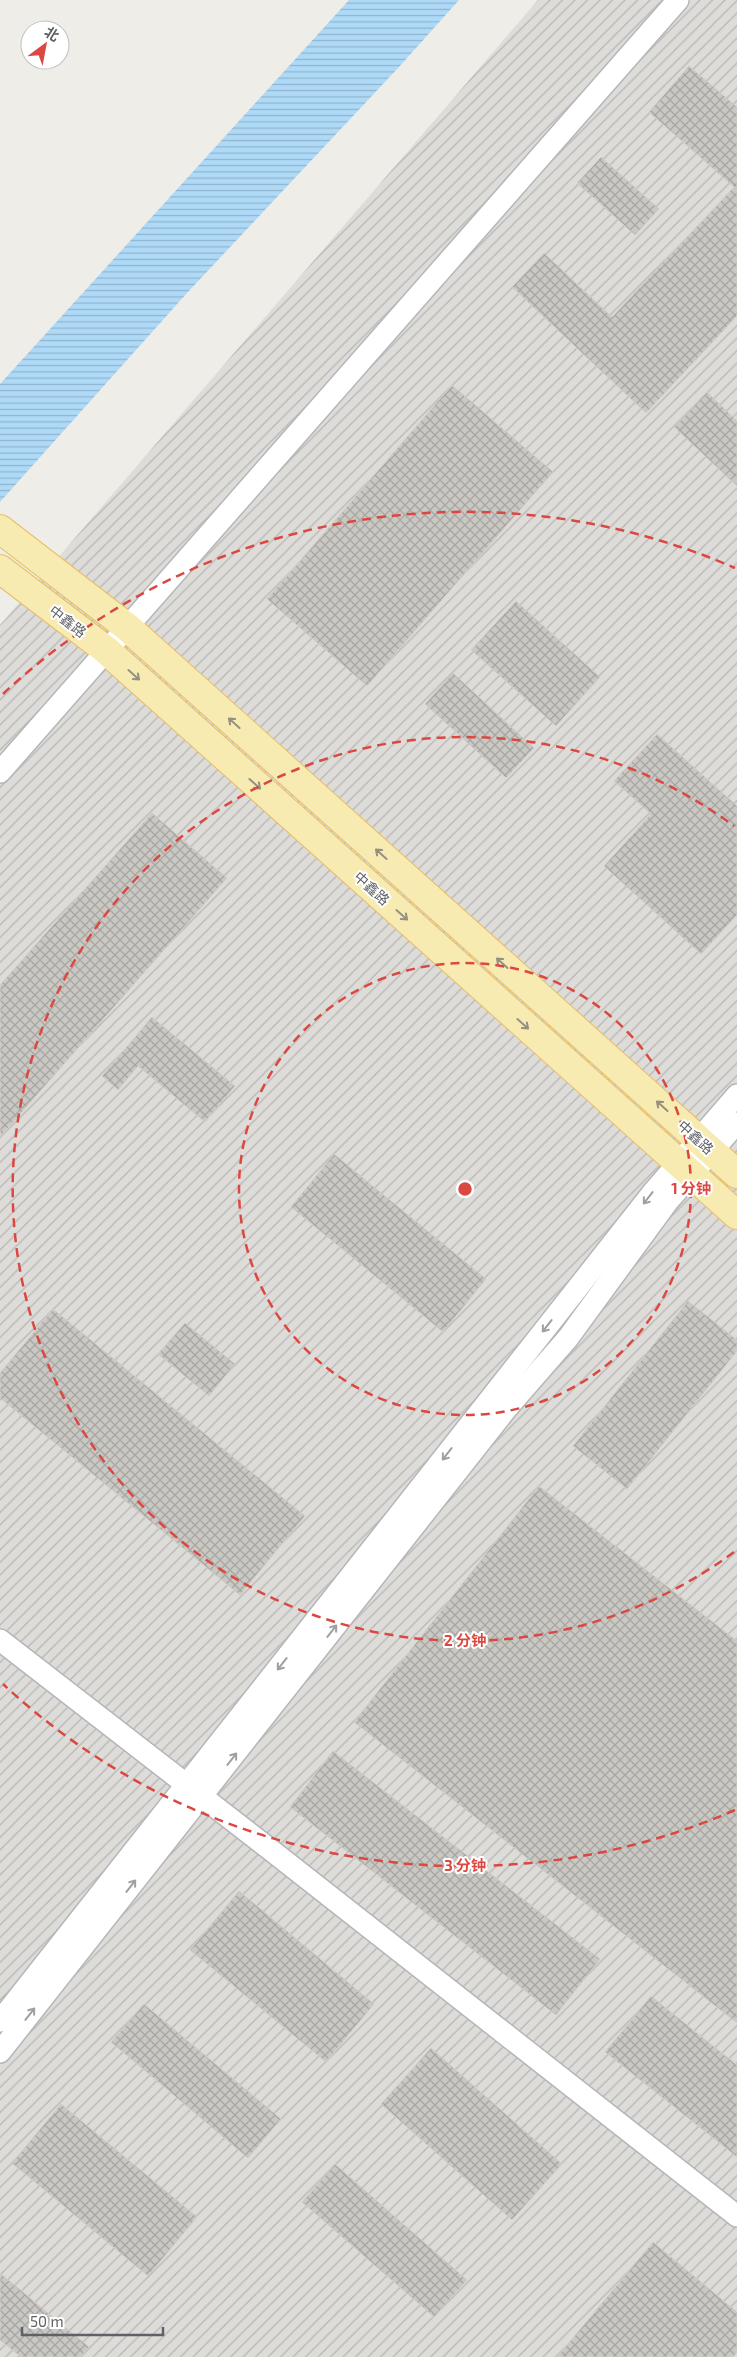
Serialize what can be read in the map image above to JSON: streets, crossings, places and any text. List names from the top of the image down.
{
  "streets": {
    "main road": ["中鑫路"]
  },
  "scale_bar": "50 m",
  "north": "top right",
  "rings": ["1 分钟", "2 分钟", "3 分钟"]
}
